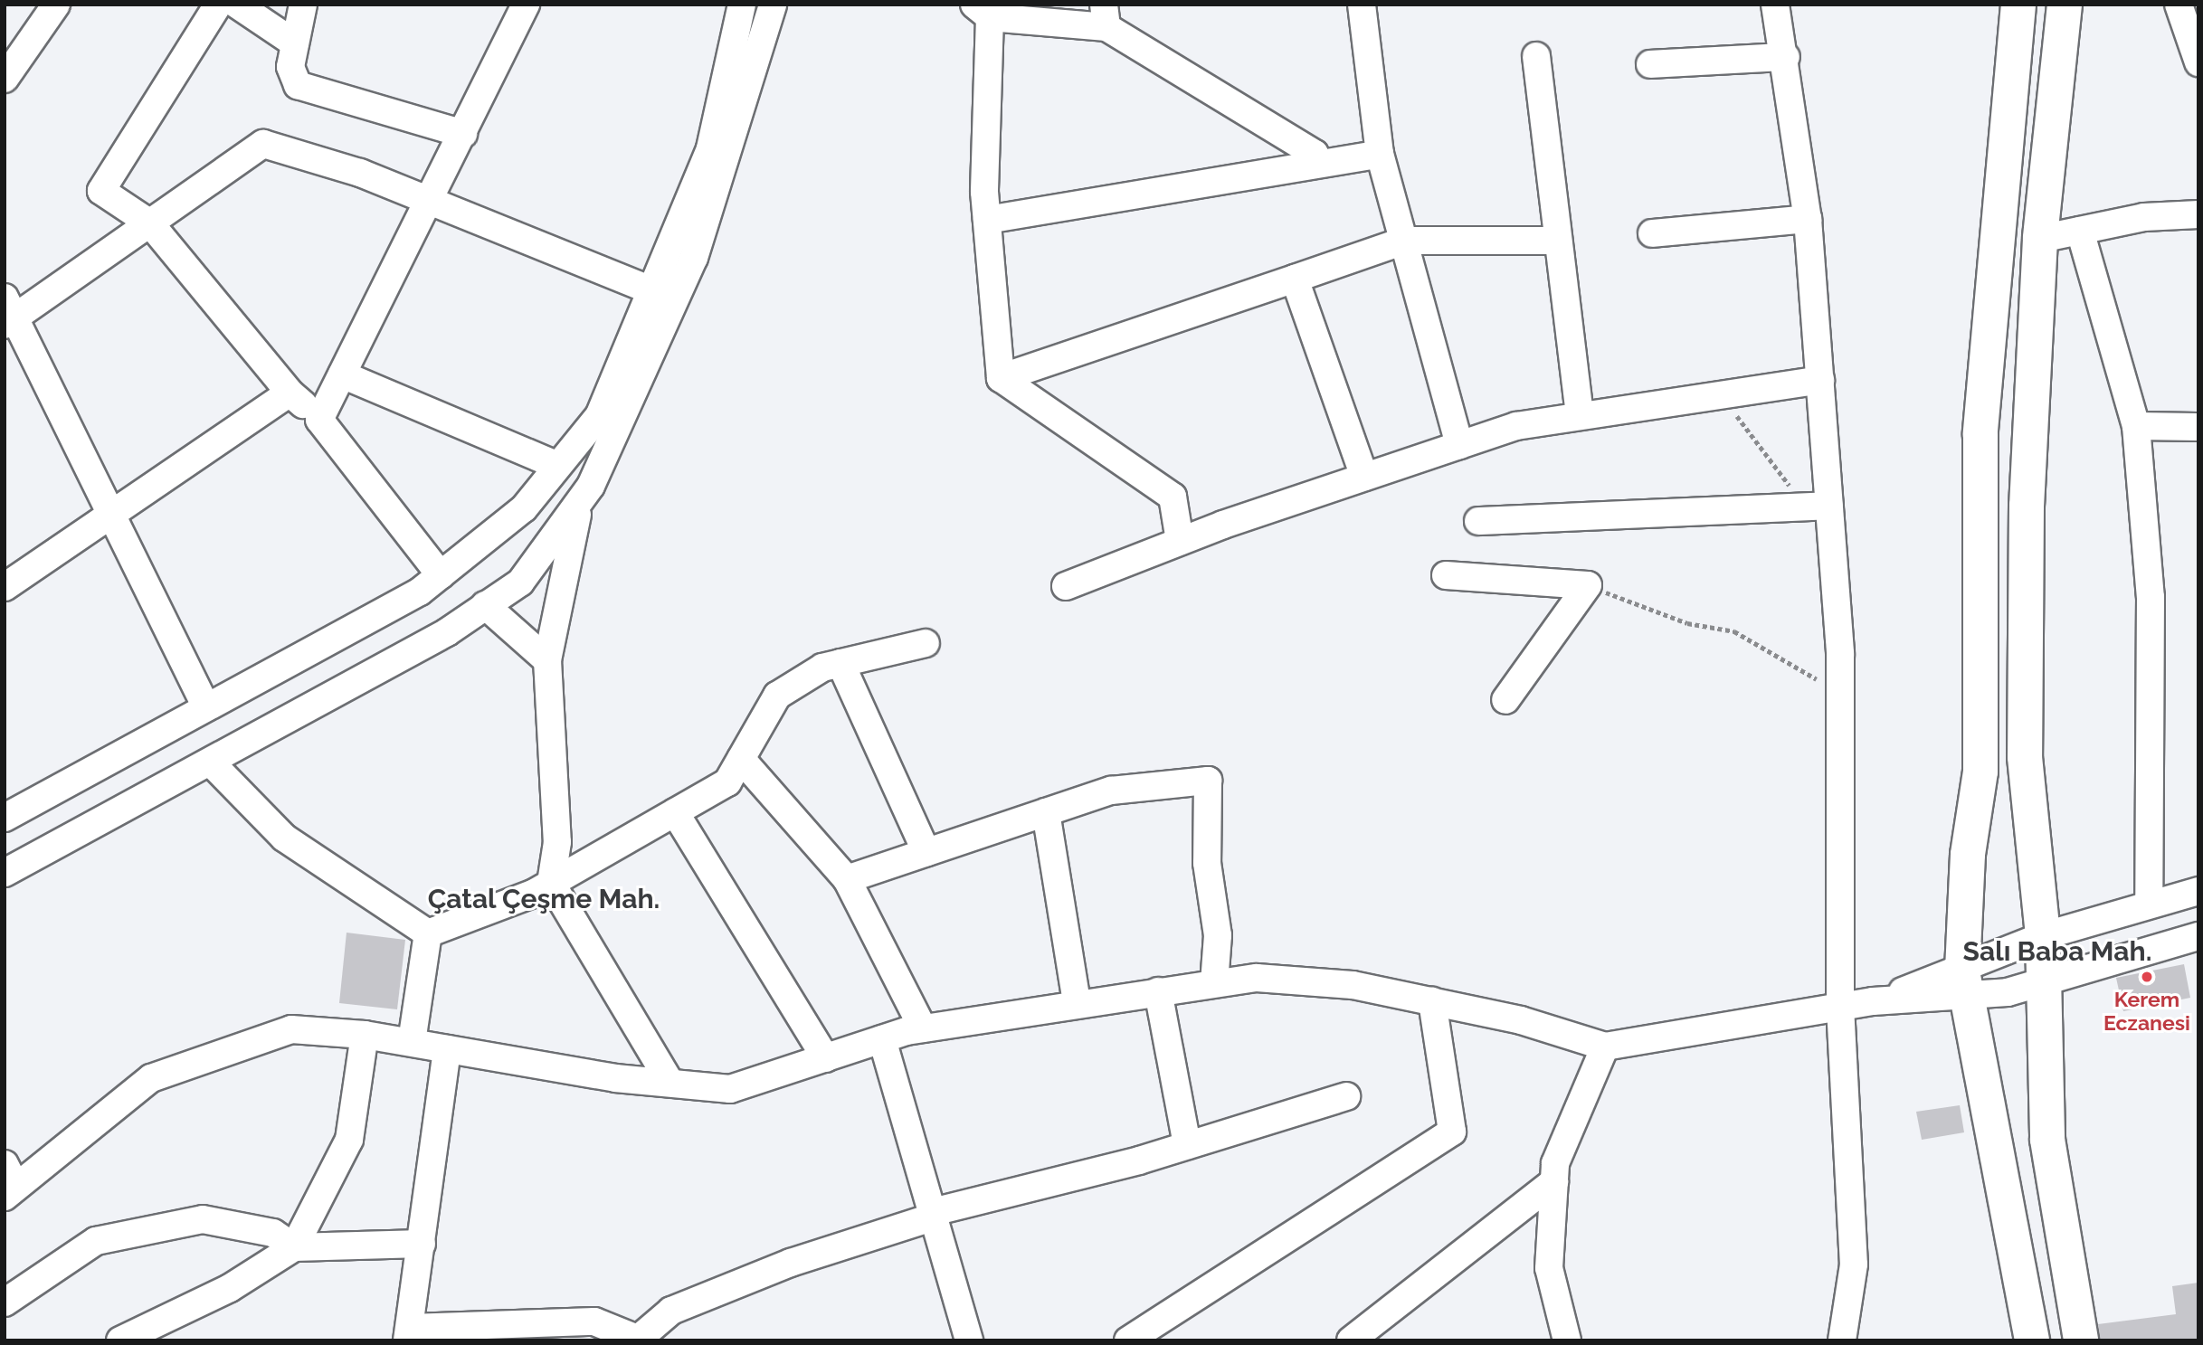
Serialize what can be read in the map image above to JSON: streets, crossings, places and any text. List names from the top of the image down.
{
  "districts": ["Çatal Çeşme Mah.", "Salı Baba Mah."],
  "places": ["Kerem Eczanesi"]
}
